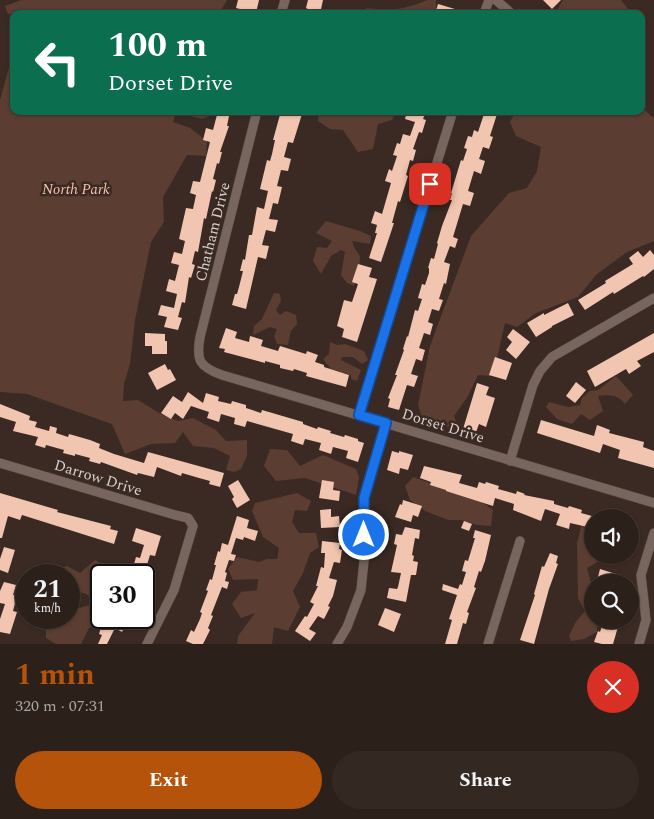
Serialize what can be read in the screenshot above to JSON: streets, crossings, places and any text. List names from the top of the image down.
{
  "streets": {
    "street": ["Chatham Drive", "Dorset Drive", "Darrow Drive"]
  },
  "crossings": [
    ["Chatham Drive", "Dorset Drive"]
  ],
  "parks": ["North Park"],
  "page": {
    "turn": ["100 m", "Dorset Drive"],
    "speed": "21 km/h",
    "limit": "30",
    "heading": ["1 min", "320 m · 07:31"],
    "buttons": ["Exit", "Share"]
  }
}
